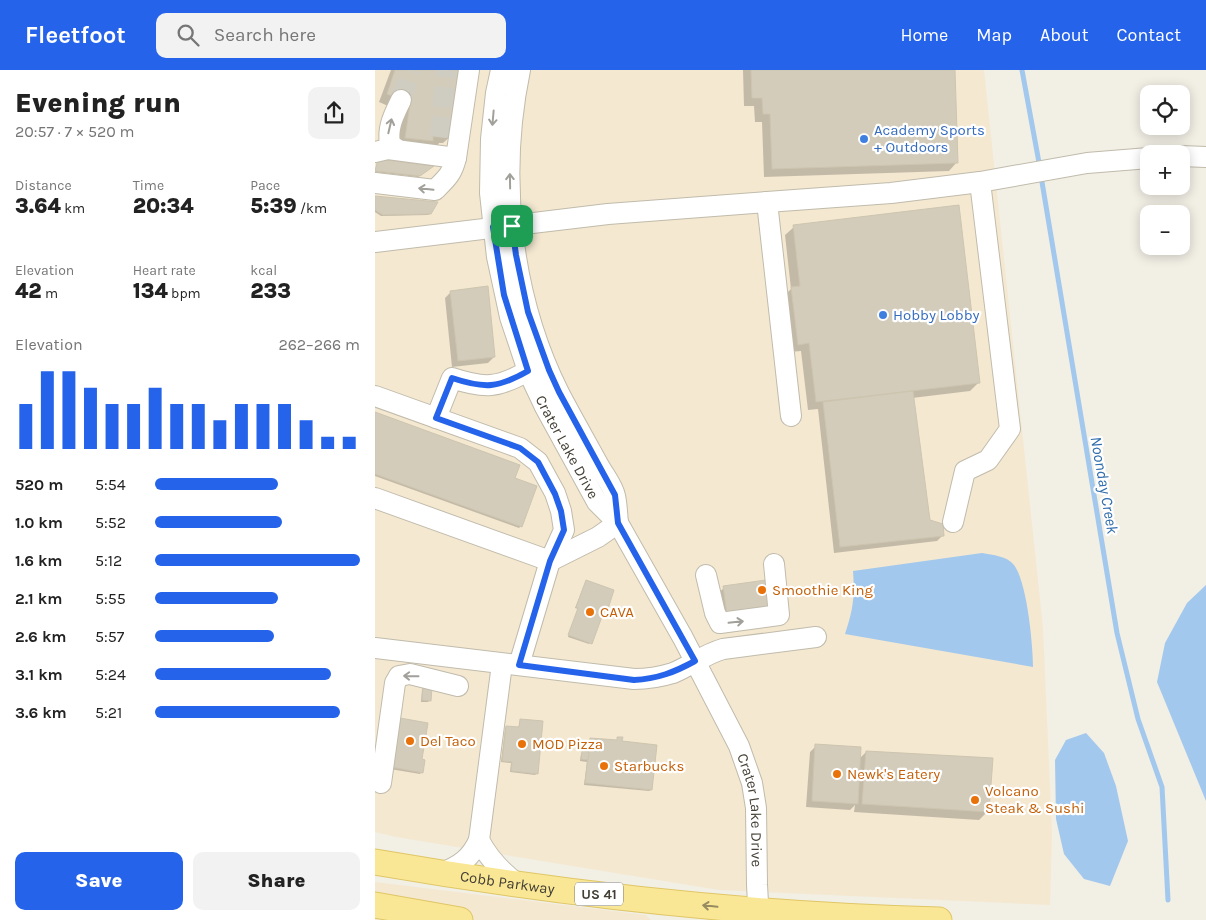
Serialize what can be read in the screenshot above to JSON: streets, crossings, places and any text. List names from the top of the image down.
{
  "streets": {
    "main road": ["Cobb Parkway", "US 41"],
    "street": ["Crater Lake Drive"]
  },
  "crossings": [
    ["Crater Lake Drive", "Cobb Parkway"]
  ],
  "one_way": ["Cobb Parkway"],
  "water": ["Noonday Creek"],
  "places": [
    "Academy Sports + Outdoors",
    "Hobby Lobby",
    "Smoothie King",
    "CAVA",
    "Del Taco",
    "MOD Pizza",
    "Starbucks",
    "Newk's Eatery",
    "Volcano Steak & Sushi"
  ],
  "page": {
    "header": "Fleetfoot",
    "search": "Search here",
    "nav": [
      "Home",
      "Map",
      "About",
      "Contact"
    ],
    "heading": ["Evening run", "20:57 · 7 × 520 m"],
    "map_buttons": ["+", "−"],
    "stats": [
      ["Distance", "3.64 km"],
      ["Time", "20:34"],
      ["Pace", "5:39 /km"],
      ["Elevation", "42 m"],
      ["Heart rate", "134 bpm"],
      ["kcal", "233"]
    ],
    "chart": ["Elevation", "262–266 m"],
    "list": [
      {
        "name": "520 m",
        "note": "5:54"
      },
      {
        "name": "1.0 km",
        "note": "5:52"
      },
      {
        "name": "1.6 km",
        "note": "5:12"
      },
      {
        "name": "2.1 km",
        "note": "5:55"
      },
      {
        "name": "2.6 km",
        "note": "5:57"
      },
      {
        "name": "3.1 km",
        "note": "5:24"
      },
      {
        "name": "3.6 km",
        "note": "5:21"
      }
    ],
    "buttons": ["Save", "Share"]
  }
}
